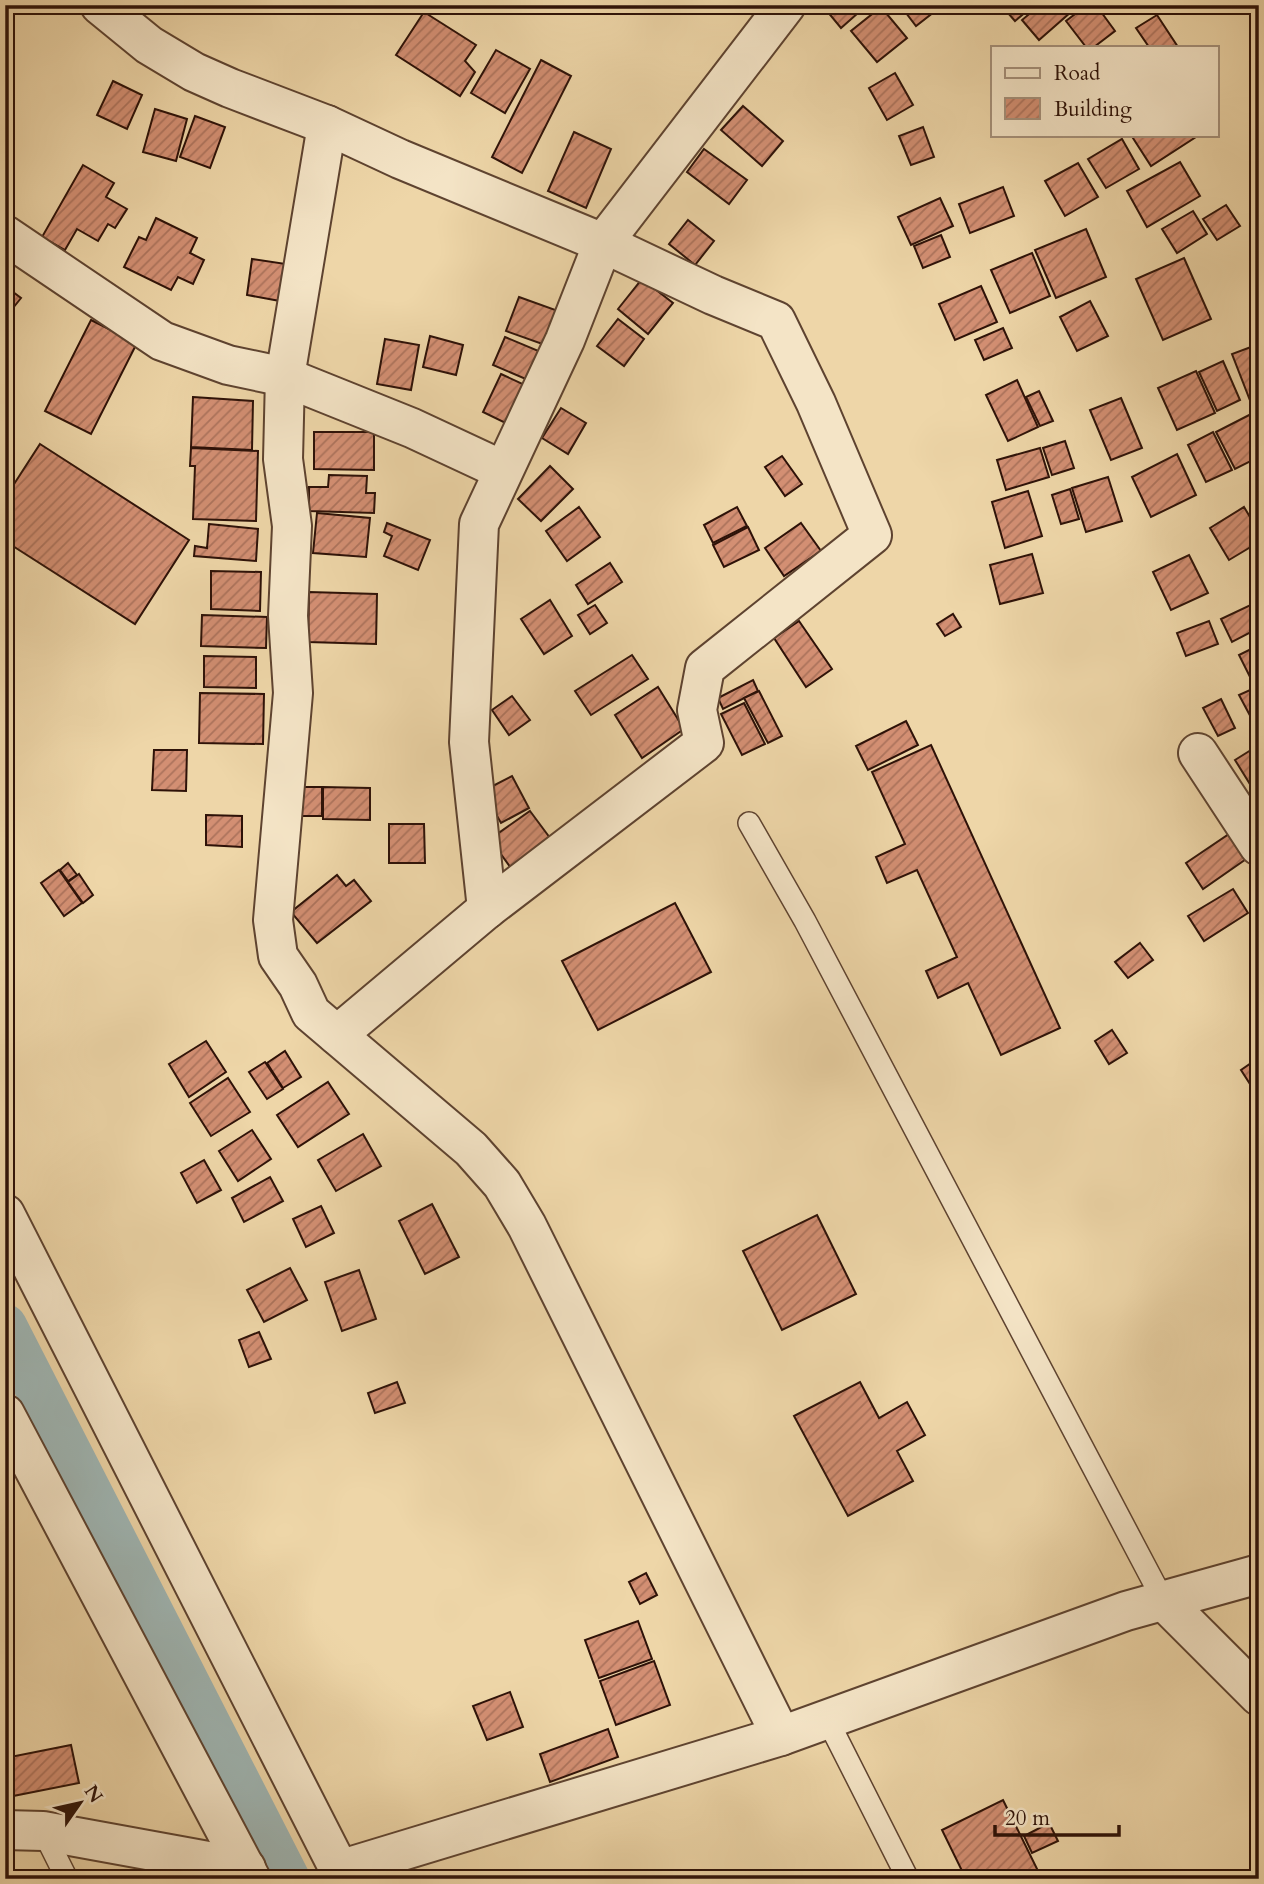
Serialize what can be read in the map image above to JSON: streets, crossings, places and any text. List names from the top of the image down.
{
  "legend": ["Road", "Building"],
  "scale_bar": "20 m",
  "north": "top right"
}
